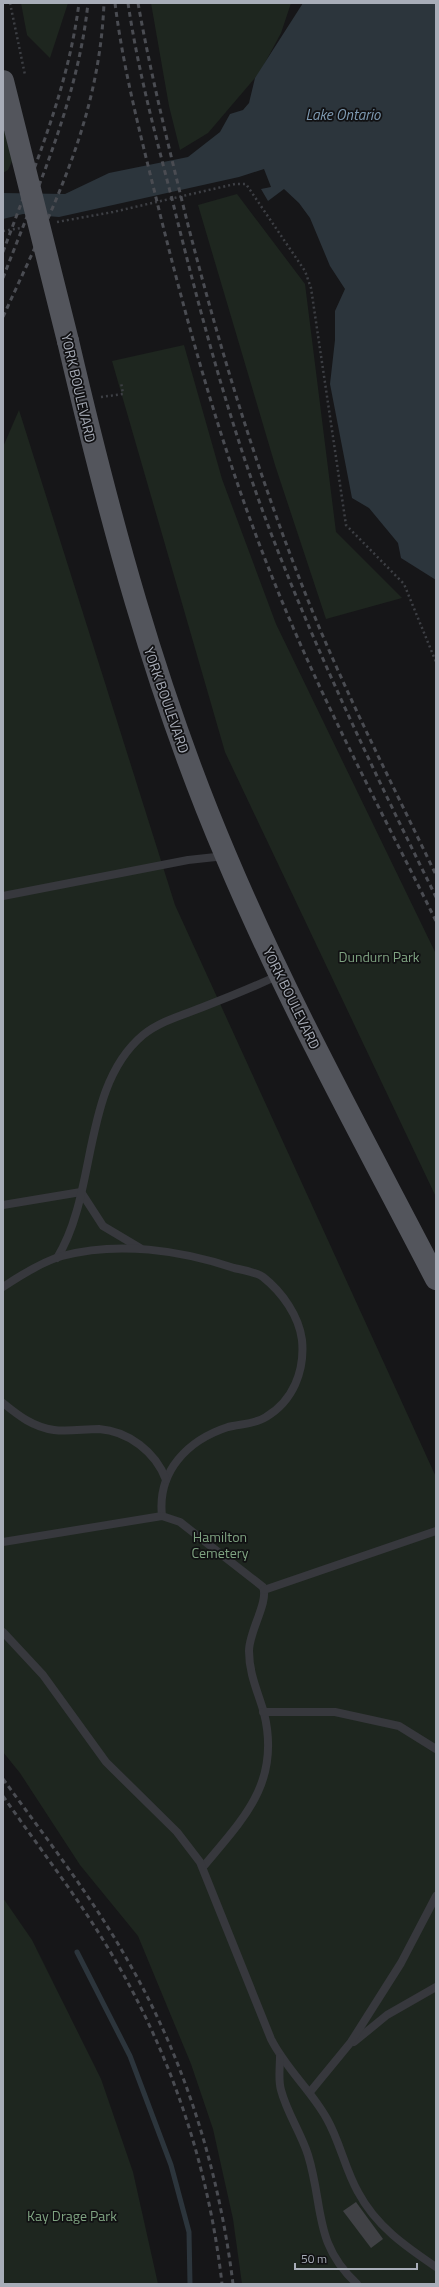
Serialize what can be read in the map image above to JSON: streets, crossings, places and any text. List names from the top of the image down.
{
  "streets": {
    "main road": ["YORK BOULEVARD"]
  },
  "water": ["Lake Ontario"],
  "parks": ["Dundurn Park", "Hamilton Cemetery", "Kay Drage Park"],
  "scale_bar": "50 m"
}
